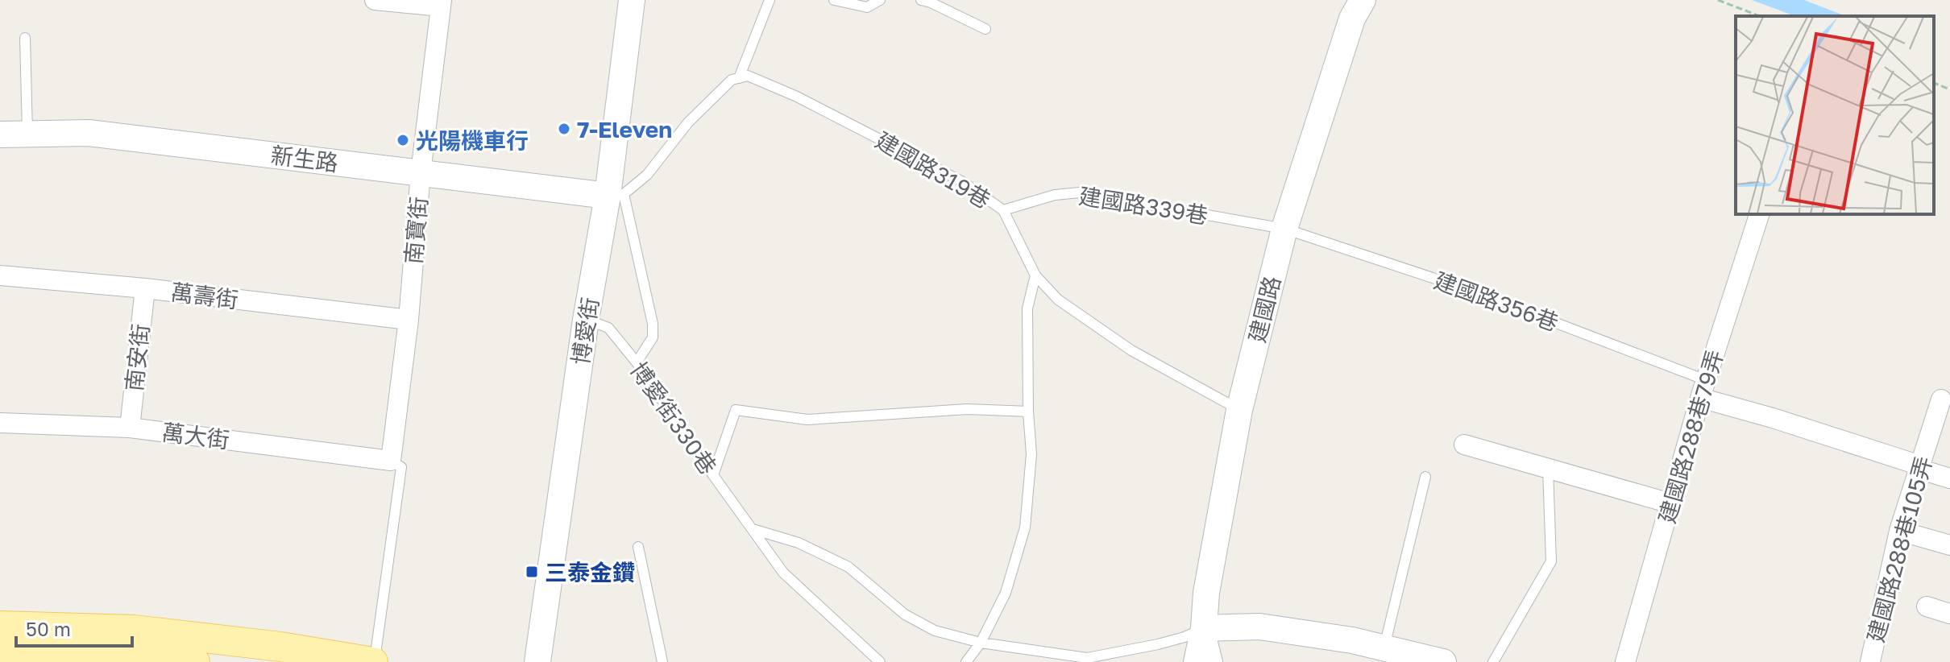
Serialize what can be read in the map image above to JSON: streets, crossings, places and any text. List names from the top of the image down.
{
  "streets": {
    "street": [
      "新生路",
      "南寶街",
      "萬壽街",
      "建國路",
      "博愛街",
      "南安街",
      "萬大街",
      "建國路288巷79弄",
      "建國路288巷105弄"
    ],
    "lane": [
      "建國路319巷",
      "建國路339巷",
      "建國路356巷",
      "博愛街330巷"
    ]
  },
  "crossings": [
    ["新生路", "南寶街"],
    ["新生路", "博愛街"],
    ["建國路319巷", "建國路339巷"],
    ["建國路319巷", "建國路"],
    ["建國路339巷", "建國路356巷"],
    ["建國路339巷", "建國路"],
    ["南寶街", "萬壽街"],
    ["南寶街", "萬大街"],
    ["萬壽街", "南安街"],
    ["建國路356巷", "建國路"],
    ["建國路356巷", "建國路288巷79弄"],
    ["博愛街", "博愛街330巷"],
    ["南安街", "萬大街"]
  ],
  "places": {
    "other": ["7-Eleven", "光陽機車行"],
    "transit": ["三泰金鑽"]
  },
  "scale_bar": "50 m"
}
